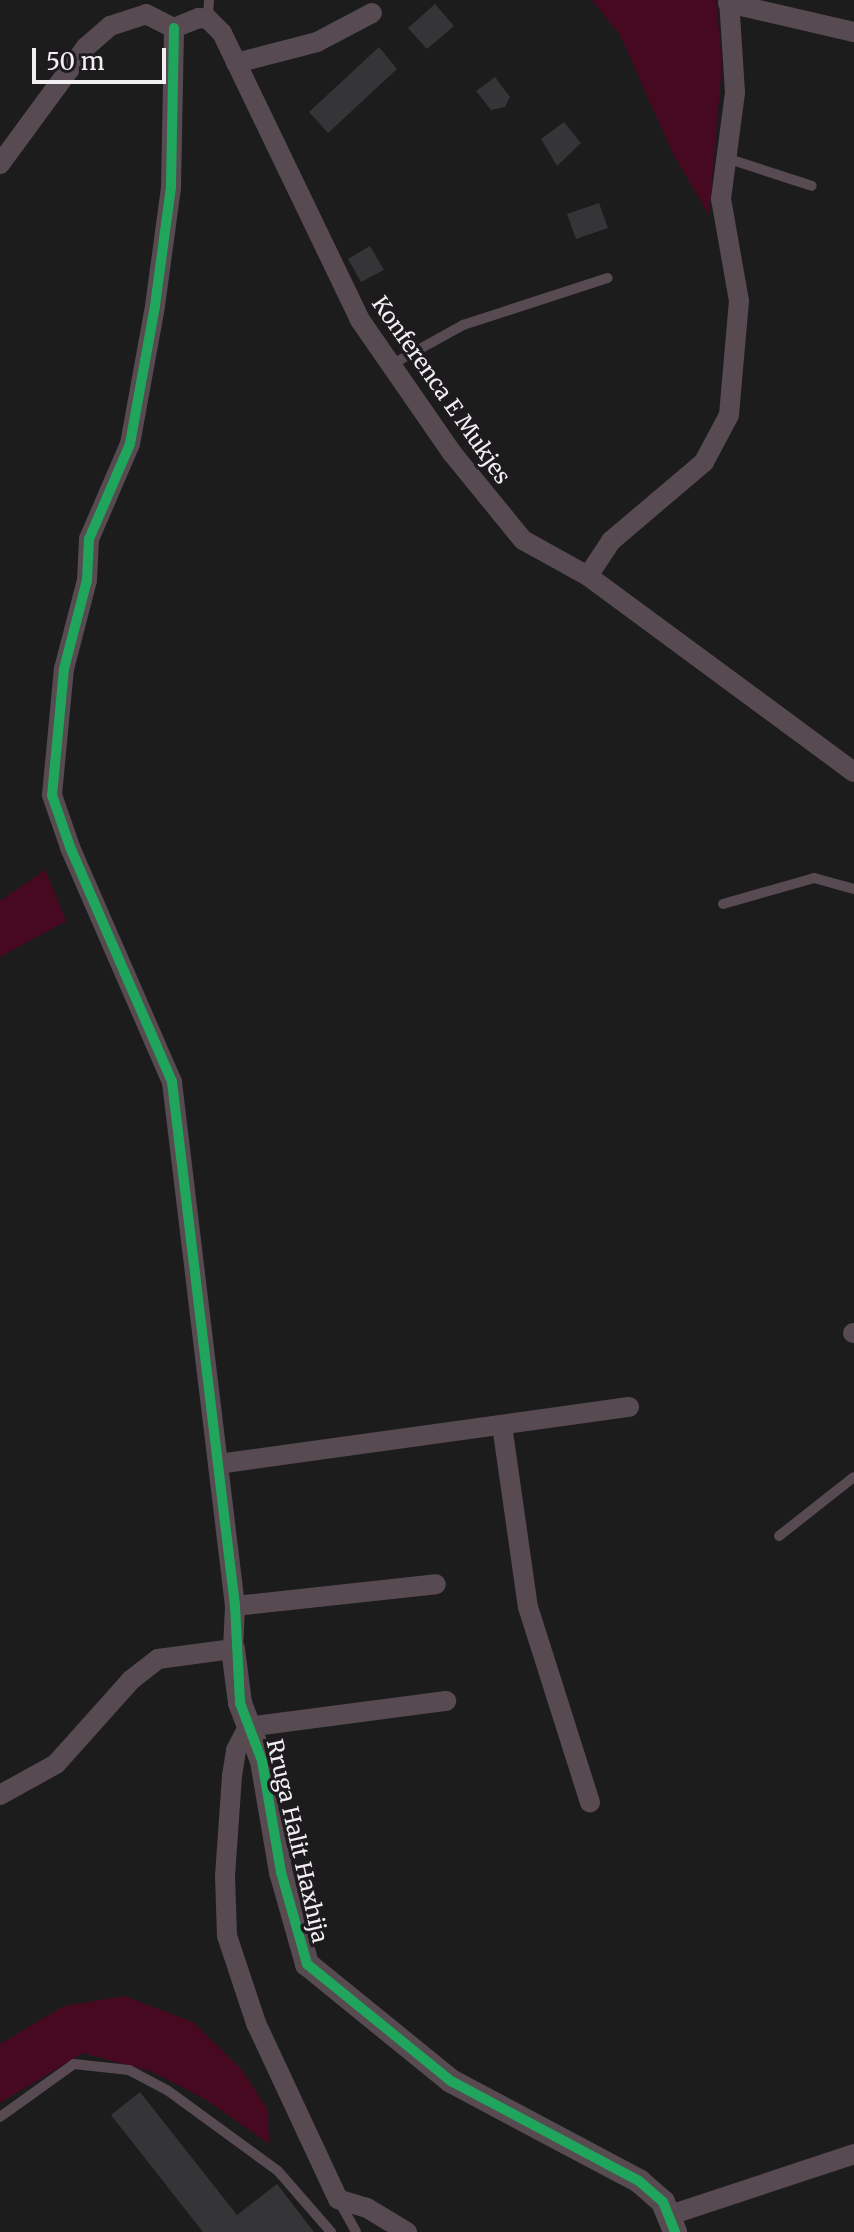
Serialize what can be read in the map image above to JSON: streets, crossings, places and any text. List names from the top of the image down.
{
  "streets": {
    "street": ["Konferenca E Mukjes", "Rruga Halit Haxhija"]
  },
  "scale_bar": "50 m"
}
